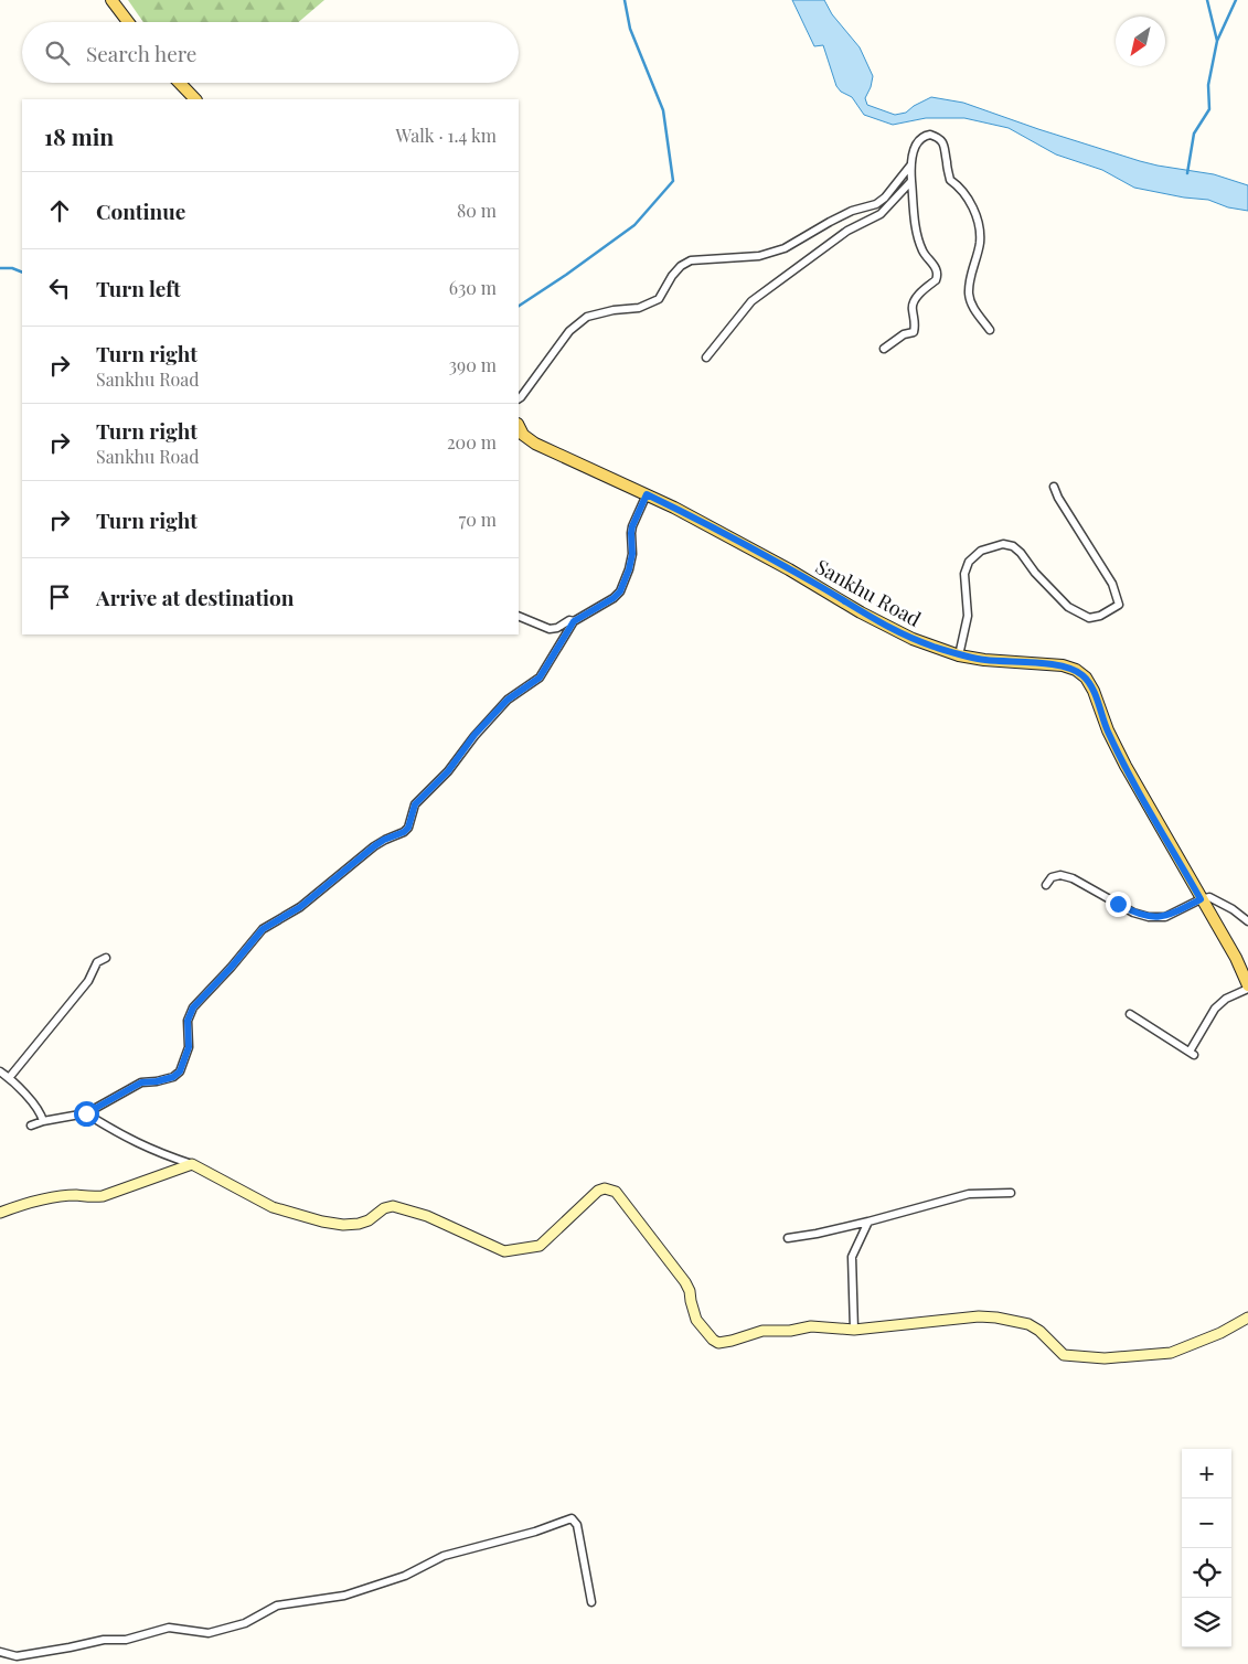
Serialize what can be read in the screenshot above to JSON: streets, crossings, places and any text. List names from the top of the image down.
{
  "streets": {
    "main road": ["Sankhu Road"]
  },
  "north": "bottom left",
  "page": {
    "search": "Search here",
    "heading": ["18 min", "Walk · 1.4 km"],
    "list": [
      ["Continue", "80 m"],
      ["Turn left", "630 m"],
      ["Turn right", "Sankhu Road", "390 m"],
      ["Turn right", "Sankhu Road", "200 m"],
      ["Turn right", "70 m"],
      "Arrive at destination"
    ],
    "map_buttons": ["+", "−"]
  }
}
